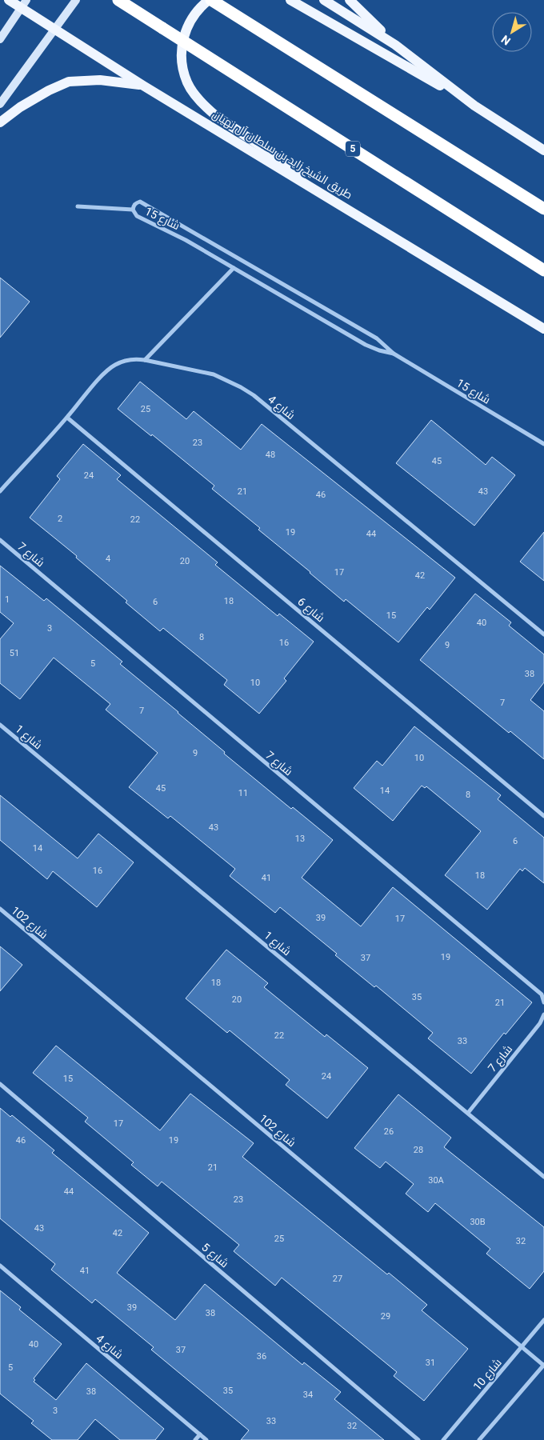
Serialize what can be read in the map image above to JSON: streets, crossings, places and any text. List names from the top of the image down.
{
  "streets": {
    "highway": ["5"],
    "main road": ["طريق الشيخ زايد بن سلطان آل نهيان"],
    "street": [
      "شارع 15",
      "شارع 4",
      "شارع 7",
      "شارع 6",
      "شارع 1",
      "شارع 102",
      "شارع 5",
      "شارع 10"
    ]
  },
  "crossings": [
    ["شارع 4", "شارع 6"],
    ["شارع 7", "شارع 1"],
    ["شارع 102", "شارع 10"]
  ],
  "house_numbers": [
    "25",
    "23",
    "48",
    "45",
    "24",
    "21",
    "43",
    "46",
    "2",
    "22",
    "19",
    "44",
    "4",
    "20",
    "17",
    "42",
    "1",
    "18",
    "6",
    "15",
    "40",
    "3",
    "8",
    "16",
    "9",
    "51",
    "5",
    "38",
    "10",
    "7",
    "7",
    "9",
    "10",
    "45",
    "14",
    "11",
    "8",
    "43",
    "13",
    "6",
    "14",
    "16",
    "18",
    "41",
    "39",
    "17",
    "19",
    "37",
    "18",
    "35",
    "20",
    "21",
    "22",
    "33",
    "24",
    "15",
    "17",
    "26",
    "46",
    "19",
    "28",
    "21",
    "30A",
    "44",
    "23",
    "30B",
    "43",
    "42",
    "25",
    "32",
    "41",
    "27",
    "39",
    "38",
    "29",
    "40",
    "37",
    "36",
    "31",
    "5",
    "35",
    "38",
    "34",
    "3",
    "33",
    "32"
  ],
  "north": "bottom left"
}
